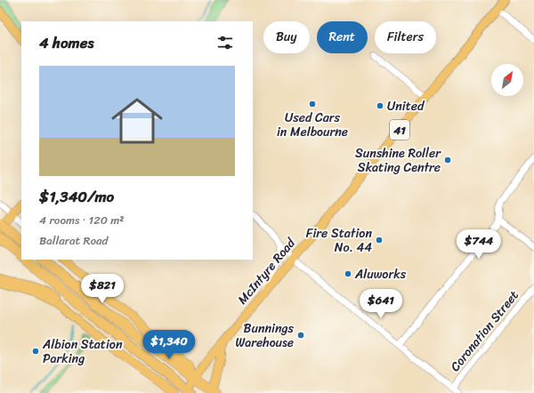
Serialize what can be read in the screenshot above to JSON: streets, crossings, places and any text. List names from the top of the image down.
{
  "streets": {
    "main road": ["41", "McIntyre Road"],
    "street": ["Coronation Street"]
  },
  "crossings": [
    ["41", "McIntyre Road"]
  ],
  "places": [
    "Used Cars in Melbourne",
    "United",
    "Sunshine Roller Skating Centre",
    "Fire Station No. 44",
    "Aluworks",
    "Bunnings Warehouse",
    "Albion Station Parking"
  ],
  "north": "top right",
  "page": {
    "chip": ["Buy", "Rent", "Filters"],
    "heading": "4 homes",
    "list": [
      {
        "name": "$1,340/mo",
        "note": "4 rooms · 120 m² · Ballarat Road"
      }
    ],
    "price": [
      "$744",
      "$821",
      "$641",
      "$1,340"
    ]
  }
}
